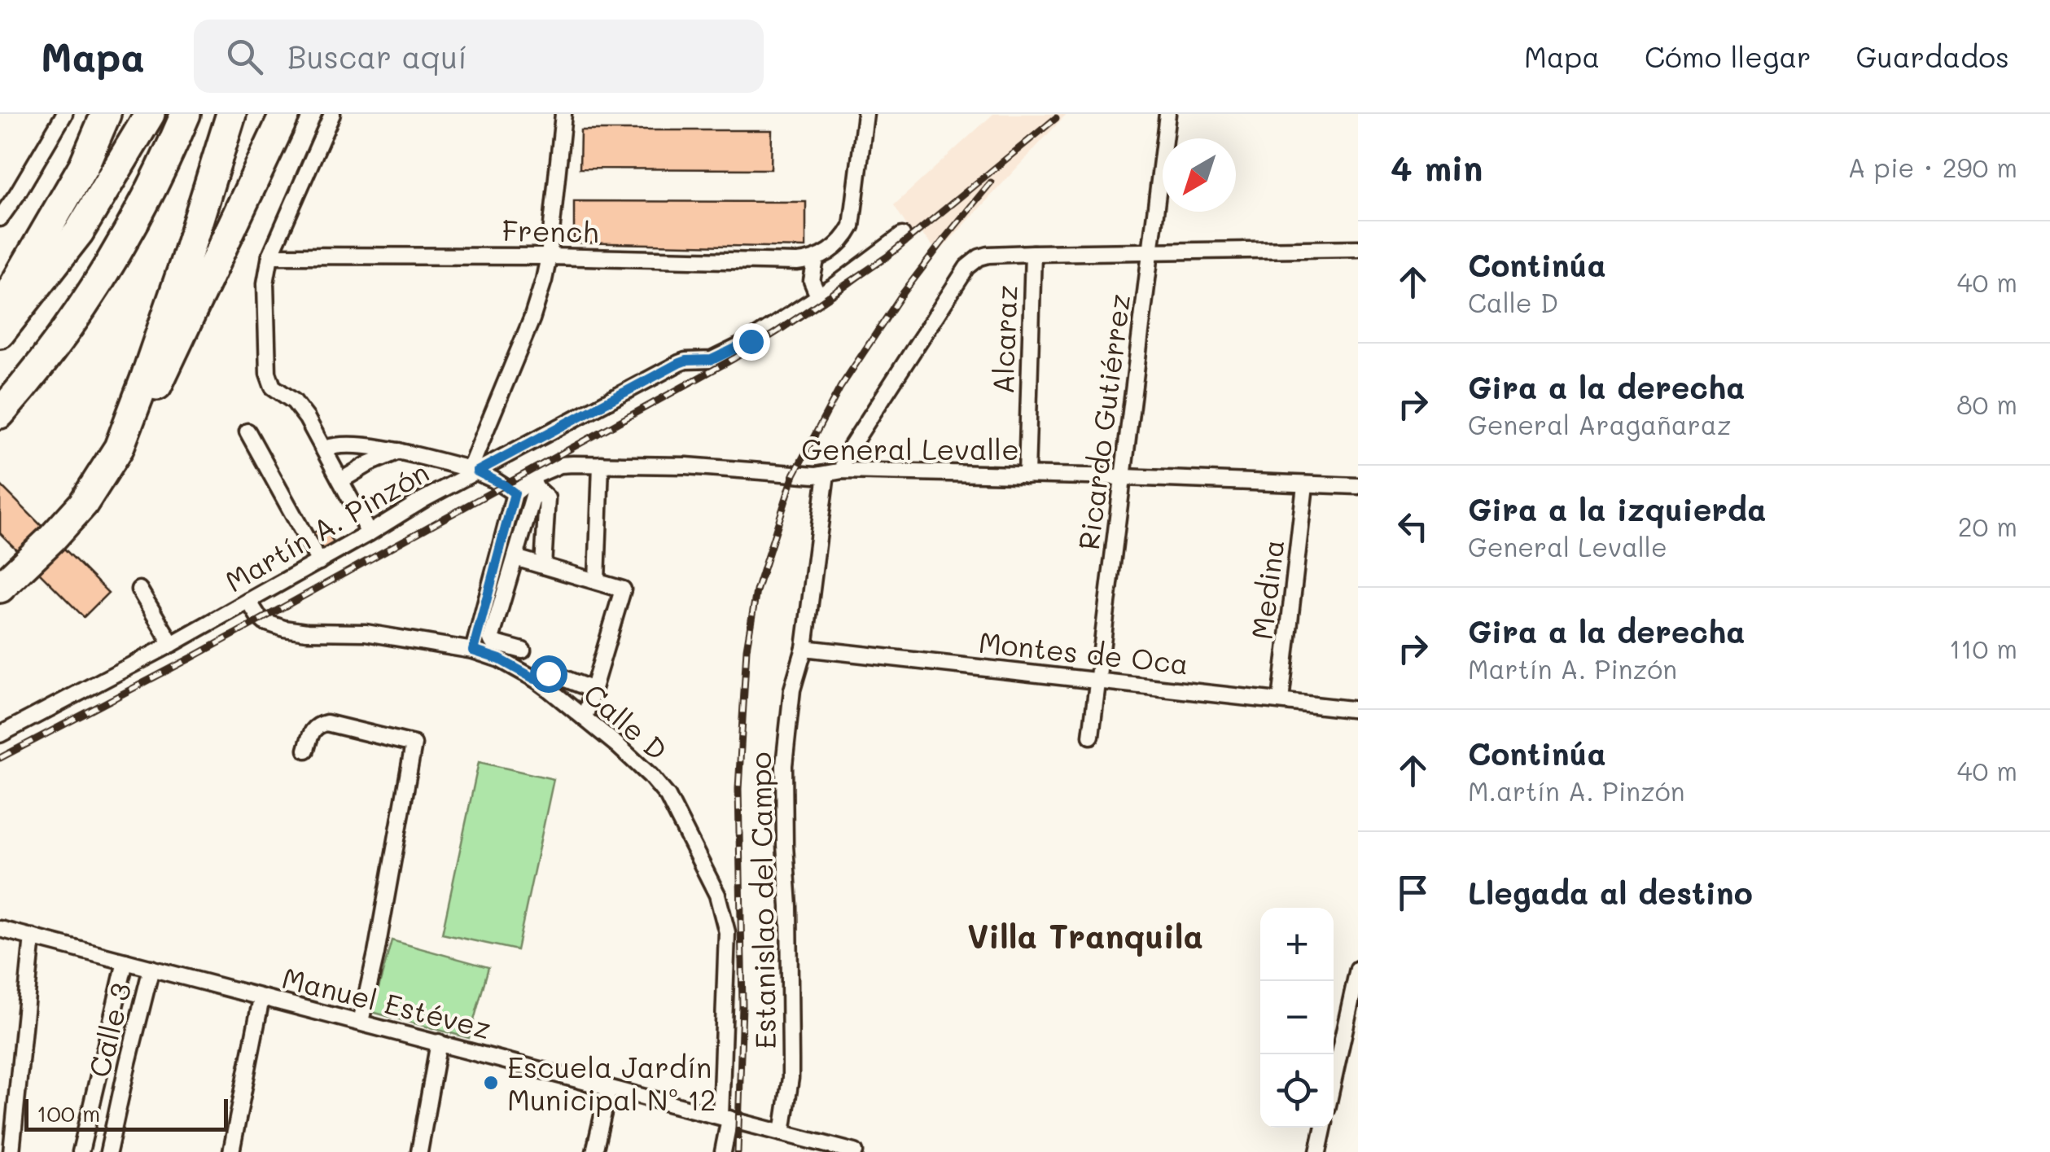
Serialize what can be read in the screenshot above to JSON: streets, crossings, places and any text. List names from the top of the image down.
{
  "streets": {
    "street": [
      "French",
      "Alcaraz",
      "Ricardo Gutiérrez",
      "General Levalle",
      "Martín A. Pinzón",
      "Medina",
      "Montes de Oca",
      "Calle D",
      "Estanislao del Campo",
      "Manuel Estévez",
      "Calle 3"
    ]
  },
  "crossings": [
    ["Alcaraz", "General Levalle"],
    ["Ricardo Gutiérrez", "General Levalle"],
    ["Ricardo Gutiérrez", "Montes de Oca"],
    ["General Levalle", "Medina"],
    ["General Levalle", "Estanislao del Campo"],
    ["Martín A. Pinzón", "Calle D"],
    ["Medina", "Montes de Oca"],
    ["Montes de Oca", "Estanislao del Campo"],
    ["Calle D", "Manuel Estévez"],
    ["Estanislao del Campo", "Manuel Estévez"],
    ["Manuel Estévez", "Calle 3"]
  ],
  "districts": ["Villa Tranquila"],
  "places": ["Escuela Jardín Municipal Nº 12"],
  "scale_bar": "100 m",
  "north": "bottom left",
  "page": {
    "header": "Mapa",
    "search": "Buscar aquí",
    "nav": ["Mapa", "Cómo llegar", "Guardados"],
    "heading": ["4 min", "A pie · 290 m"],
    "list": [
      ["Continúa", "Calle D", "40 m"],
      ["Gira a la derecha", "General Aragañaraz", "80 m"],
      ["Gira a la izquierda", "General Levalle", "20 m"],
      ["Gira a la derecha", "Martín A. Pinzón", "110 m"],
      ["Continúa", "M.artín A. Pinzón", "40 m"],
      "Llegada al destino"
    ],
    "map_buttons": ["+", "−"],
    "scale": "100 m"
  }
}
